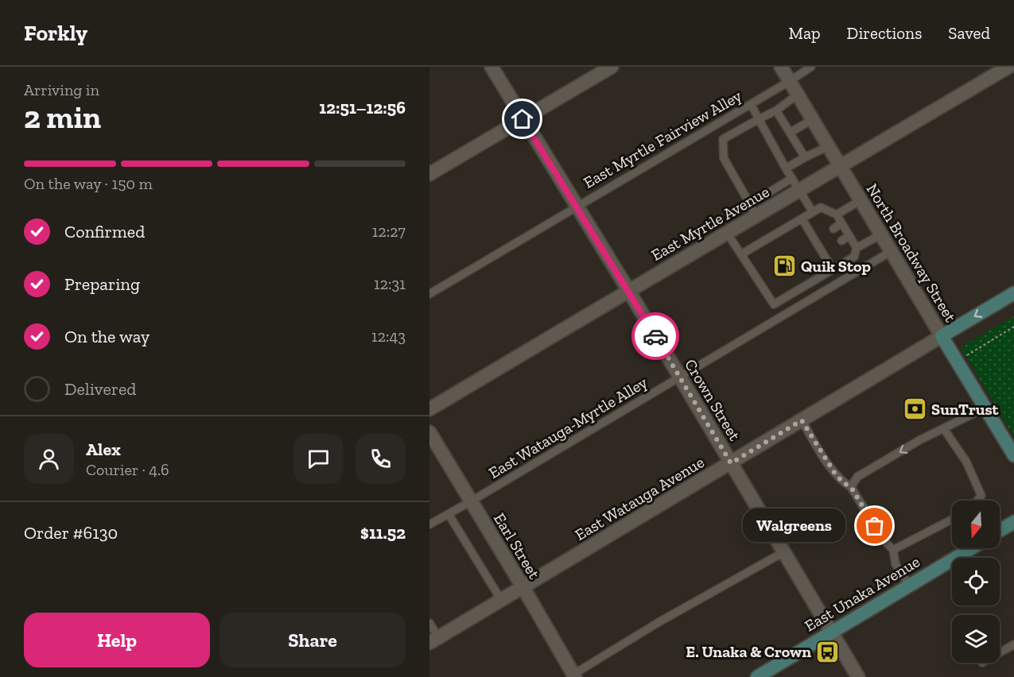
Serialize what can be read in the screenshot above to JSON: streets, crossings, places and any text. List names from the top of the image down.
{
  "streets": {
    "main road": ["North Broadway Street", "East Watauga Avenue", "East Unaka Avenue"],
    "street": ["East Myrtle Avenue", "Crown Street", "Earl Street"],
    "lane": ["East Myrtle Fairview Alley", "East Watauga-Myrtle Alley"]
  },
  "crossings": [
    ["East Myrtle Fairview Alley", "North Broadway Street"],
    ["East Myrtle Fairview Alley", "Crown Street"],
    ["East Myrtle Avenue", "North Broadway Street"],
    ["East Myrtle Avenue", "Crown Street"],
    ["North Broadway Street", "East Watauga-Myrtle Alley"],
    ["North Broadway Street", "East Watauga Avenue"],
    ["Crown Street", "East Watauga-Myrtle Alley"],
    ["Crown Street", "East Watauga Avenue"],
    ["Crown Street", "East Unaka Avenue"],
    ["East Watauga-Myrtle Alley", "Earl Street"],
    ["East Watauga Avenue", "Earl Street"]
  ],
  "places": {
    "fuel station": ["Quik Stop"],
    "bank": ["SunTrust"],
    "other": ["Walgreens"],
    "bus stop": ["E. Unaka & Crown"]
  },
  "north": "bottom",
  "page": {
    "header": "Forkly",
    "nav": ["Map", "Directions", "Saved"],
    "heading": ["2 min", "Arriving in", "12:51–12:56"],
    "panel": [
      "Alex",
      "Courier · 4.6",
      "Order #6130",
      "$11.52"
    ],
    "bar": "On the way · 150 m",
    "list": [
      ["Confirmed", "12:27"],
      ["Preparing", "12:31"],
      ["On the way", "12:43"],
      "Delivered"
    ],
    "bubble": "Walgreens",
    "buttons": ["Help", "Share"]
  }
}
